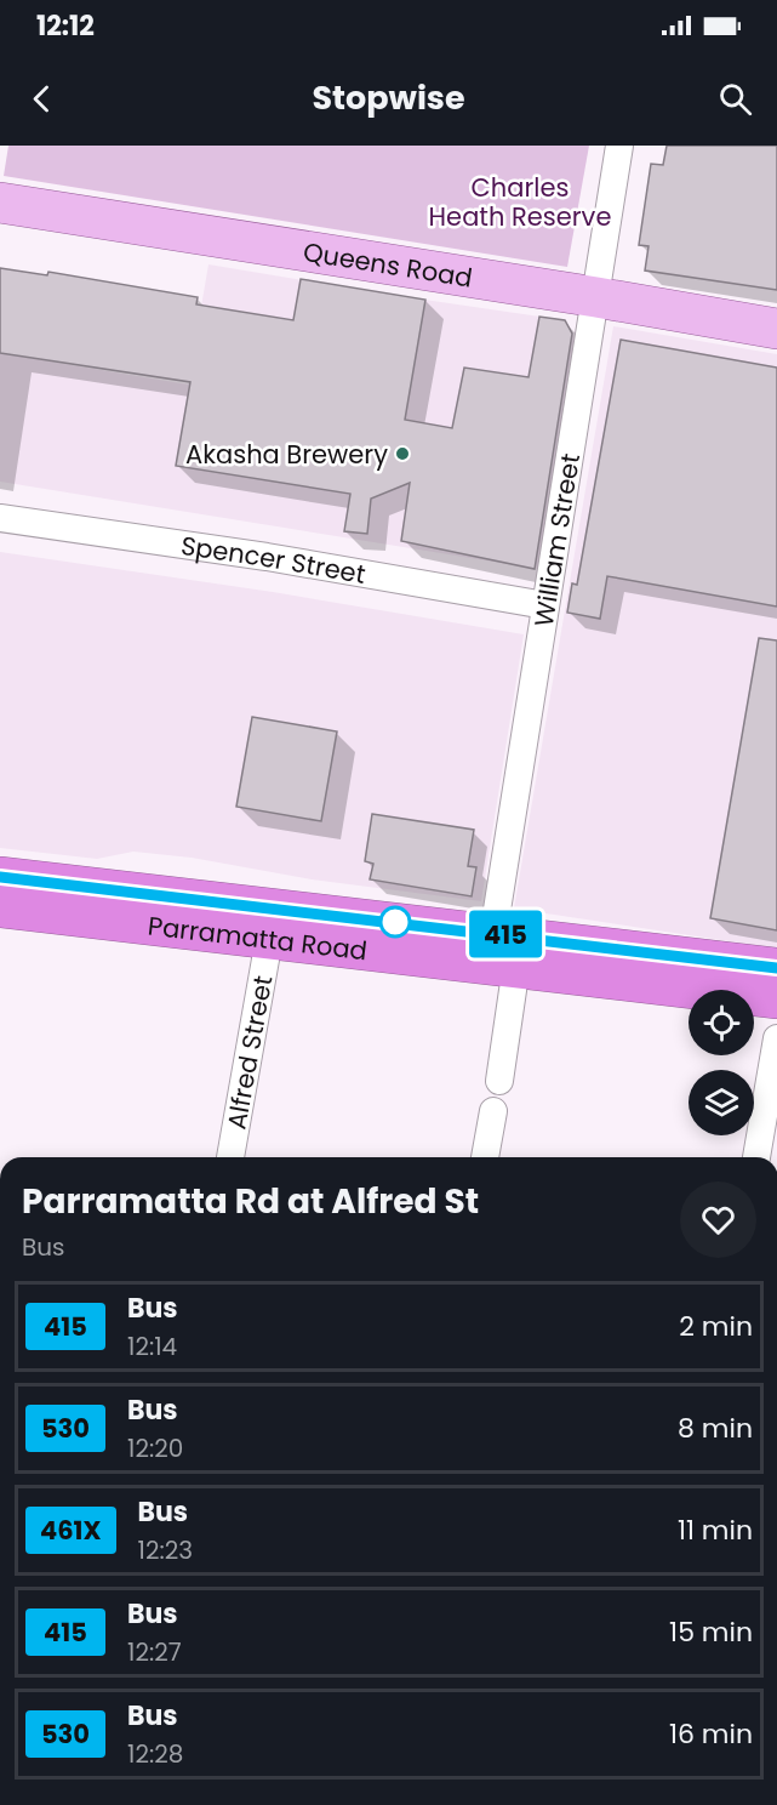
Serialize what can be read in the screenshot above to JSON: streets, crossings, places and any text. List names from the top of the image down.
{
  "streets": {
    "highway": ["Parramatta Road"],
    "main road": ["Queens Road"],
    "street": ["William Street", "Spencer Street", "Alfred Street"]
  },
  "crossings": [
    ["Queens Road", "William Street"],
    ["William Street", "Spencer Street"],
    ["William Street", "Parramatta Road"],
    ["Parramatta Road", "Alfred Street"]
  ],
  "parks": ["Charles Heath Reserve"],
  "places": ["Akasha Brewery"],
  "lines": ["bus line 415"],
  "page": {
    "status": "12:12",
    "header": "Stopwise",
    "on_map": "415",
    "heading": ["Parramatta Rd at Alfred St", "Bus"],
    "list": [
      {
        "mark": "415",
        "name": "Bus",
        "note": "12:14",
        "value": "2 min"
      },
      {
        "mark": "530",
        "name": "Bus",
        "note": "12:20",
        "value": "8 min"
      },
      {
        "mark": "461X",
        "name": "Bus",
        "note": "12:23",
        "value": "11 min"
      },
      {
        "mark": "415",
        "name": "Bus",
        "note": "12:27",
        "value": "15 min"
      },
      {
        "mark": "530",
        "name": "Bus",
        "note": "12:28",
        "value": "16 min"
      }
    ]
  }
}
